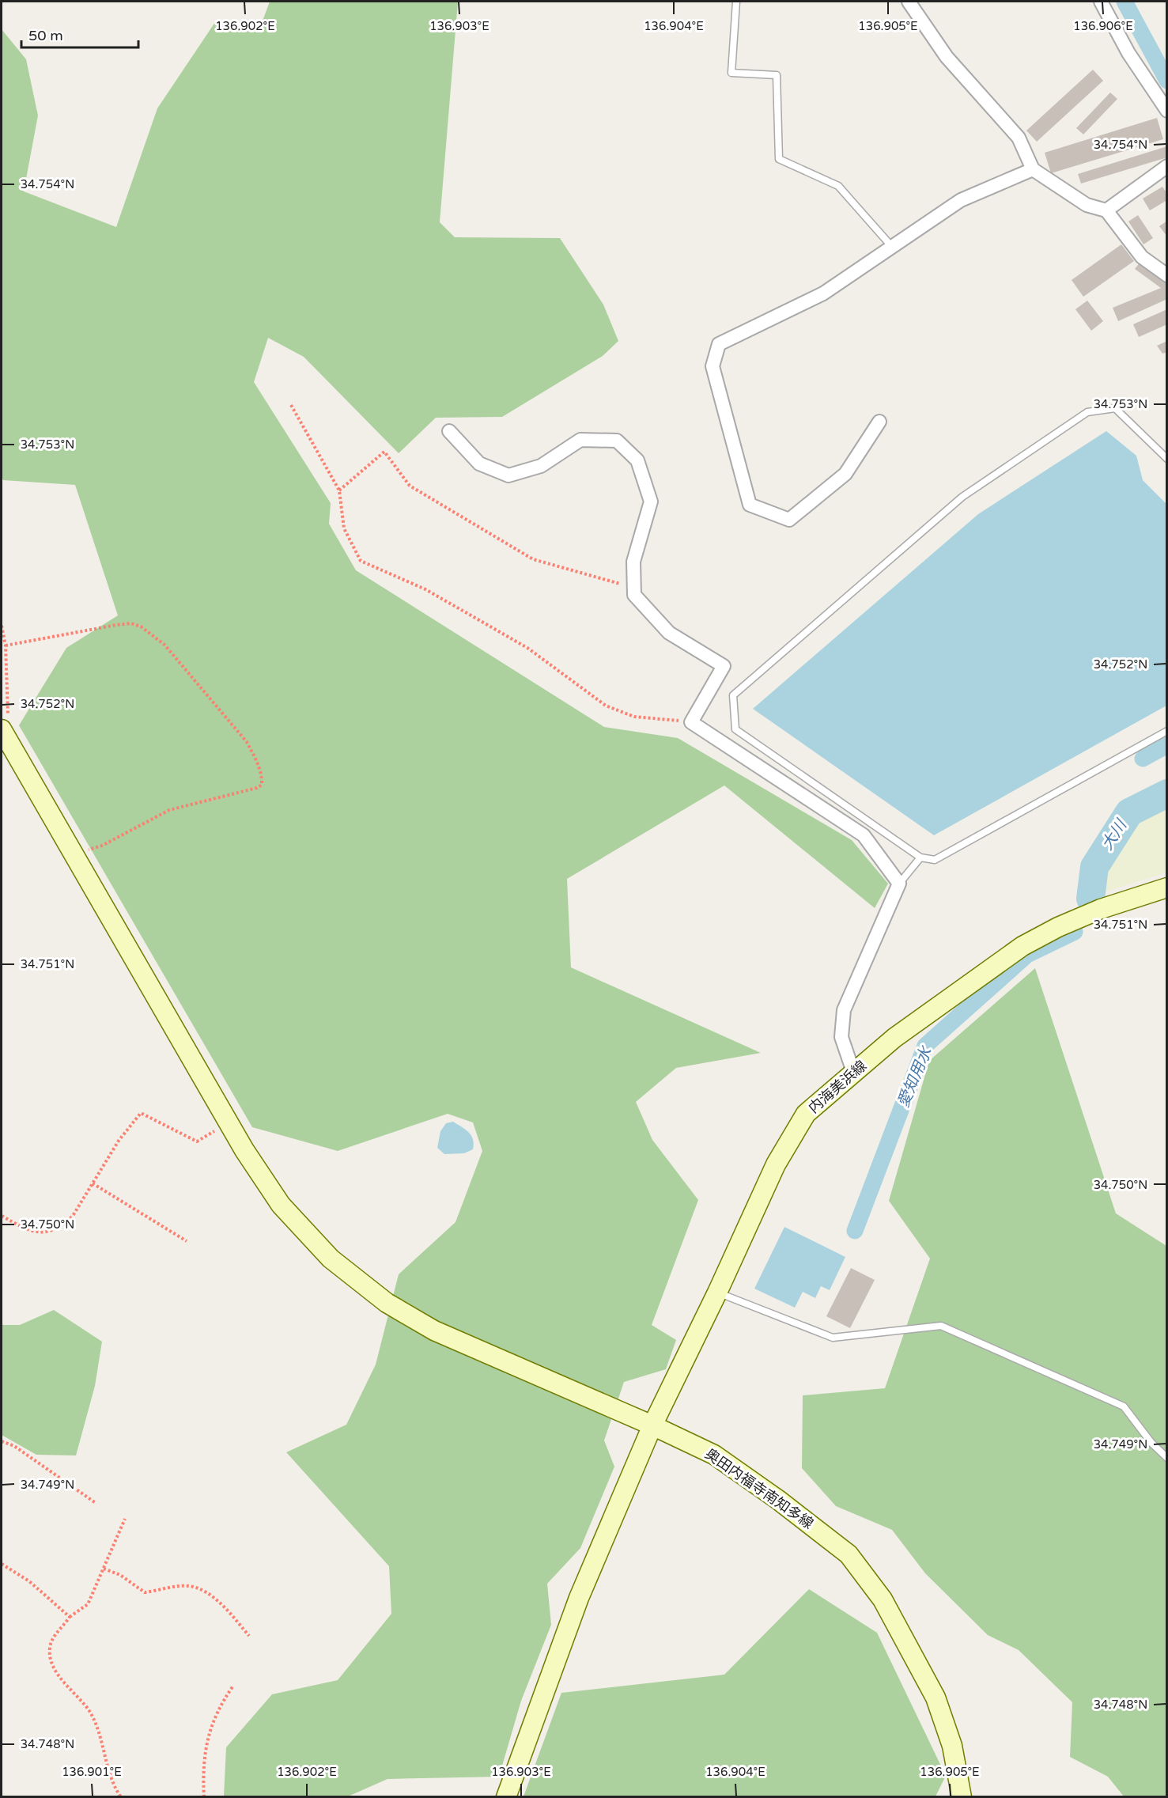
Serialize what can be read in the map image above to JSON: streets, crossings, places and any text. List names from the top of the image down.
{
  "streets": {
    "main road": ["内海美浜線", "奥田内福寺南知多線"]
  },
  "crossings": [
    ["内海美浜線", "奥田内福寺南知多線"]
  ],
  "water": ["大川", "愛知用水"],
  "scale_bar": "50 m",
  "coordinates": [
    "136.902°E",
    "136.903°E",
    "136.904°E",
    "136.905°E",
    "136.906°E",
    "34.754°N",
    "34.753°N",
    "34.752°N",
    "34.751°N",
    "34.750°N",
    "34.749°N",
    "34.748°N",
    "136.901°E"
  ]
}
